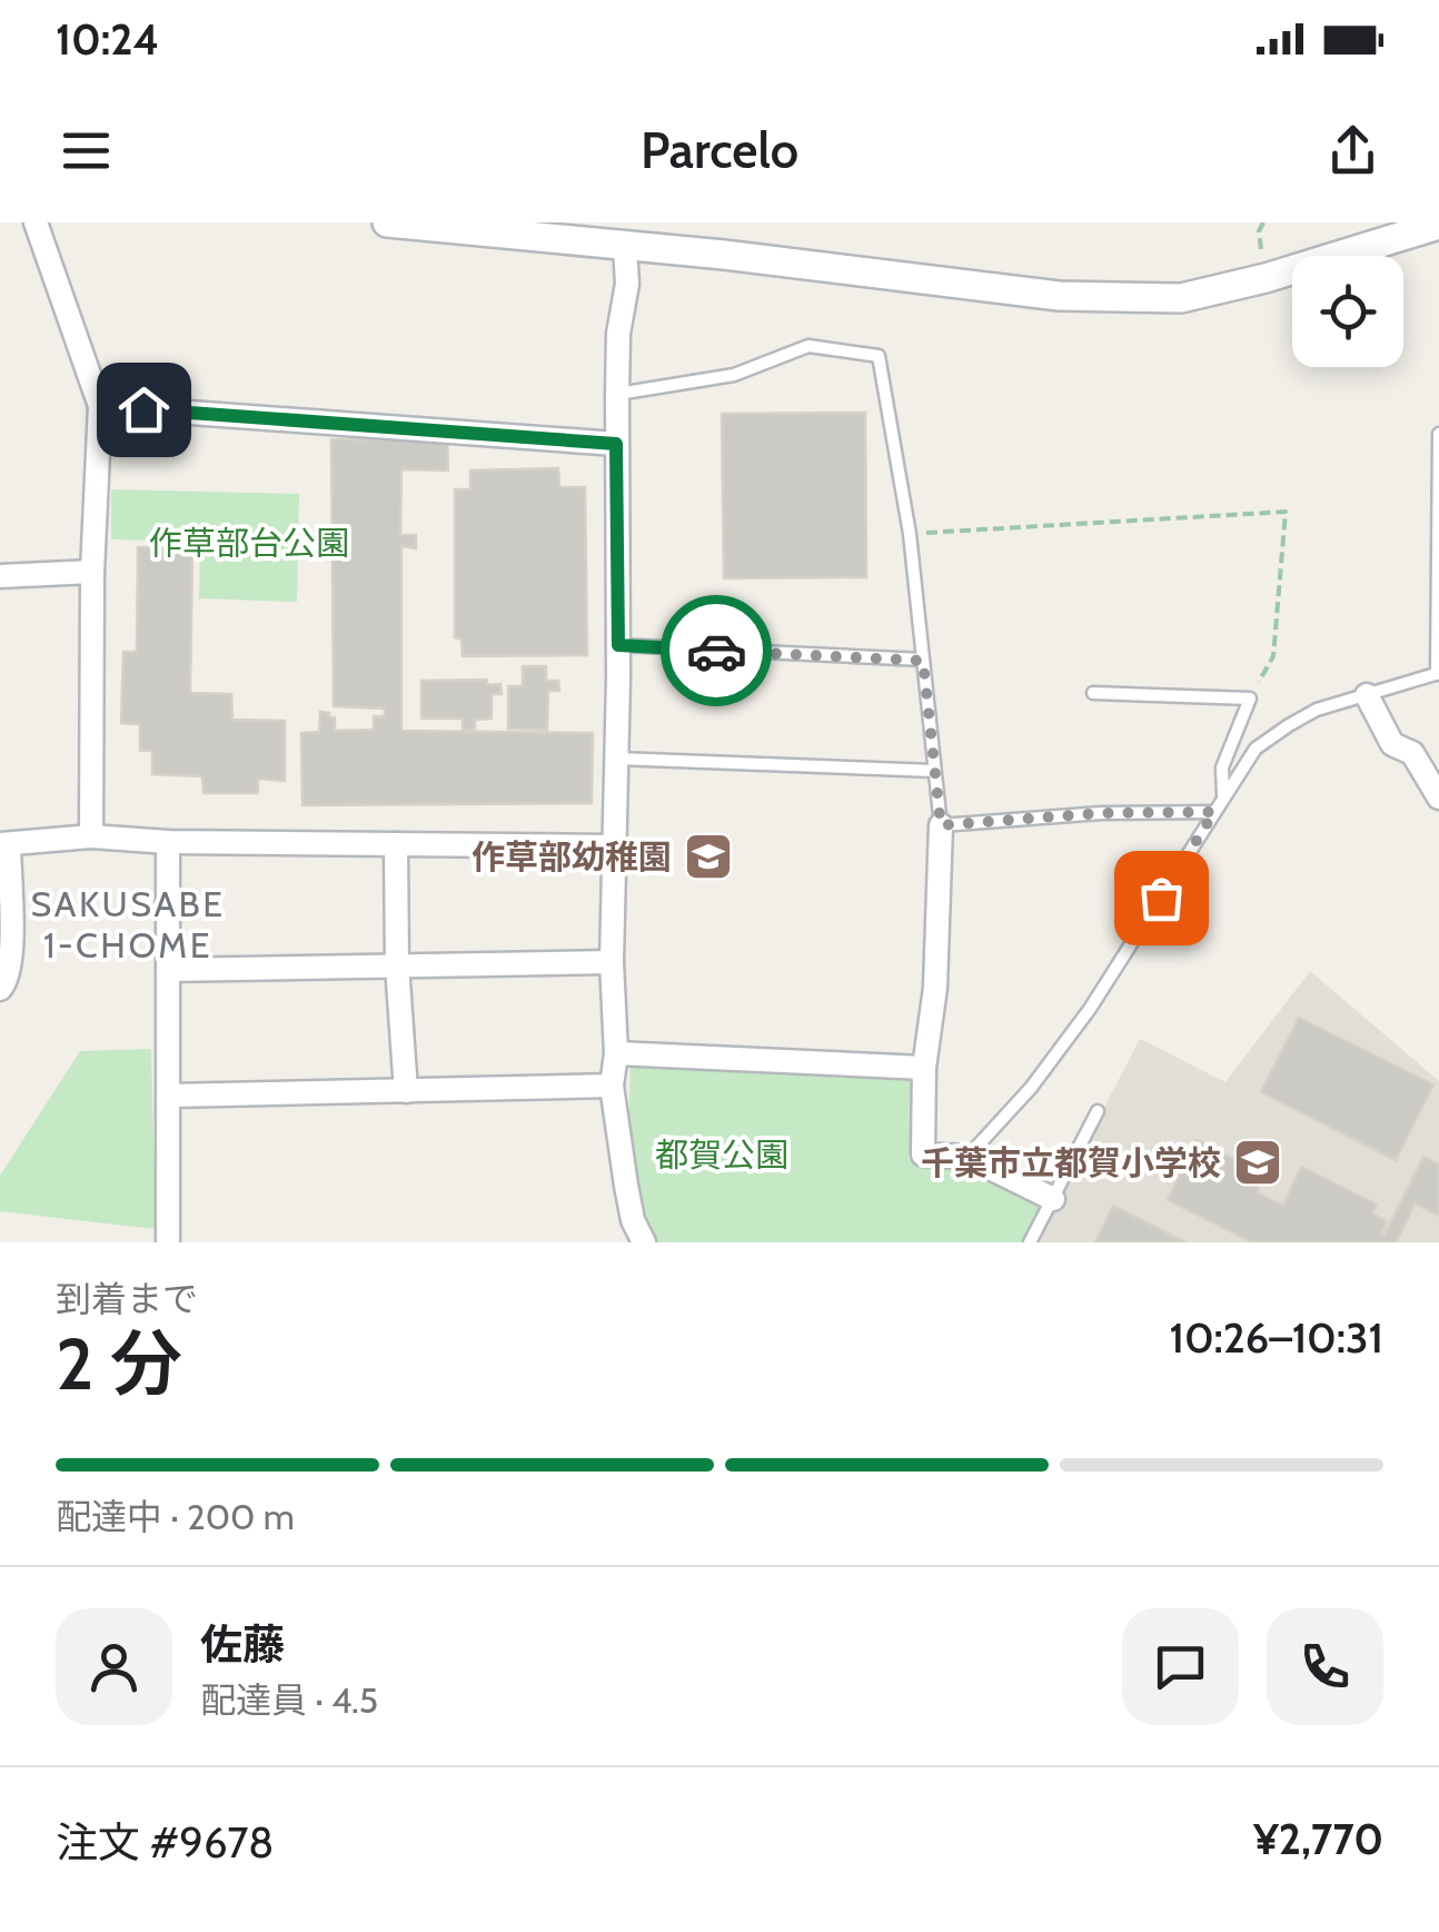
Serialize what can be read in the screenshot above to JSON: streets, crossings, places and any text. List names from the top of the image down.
{
  "districts": ["SAKUSABE 1-CHOME"],
  "parks": ["作草部台公園", "都賀公園"],
  "places": {
    "school or university": ["作草部幼稚園", "千葉市立都賀小学校"]
  },
  "page": {
    "status": "10:24",
    "header": "Parcelo",
    "heading": ["2 分", "到着まで", "10:26–10:31"],
    "panel": [
      "佐藤",
      "配達員 · 4.5",
      "注文 #9678",
      "¥2,770"
    ],
    "bar": "配達中 · 200 m"
  }
}
